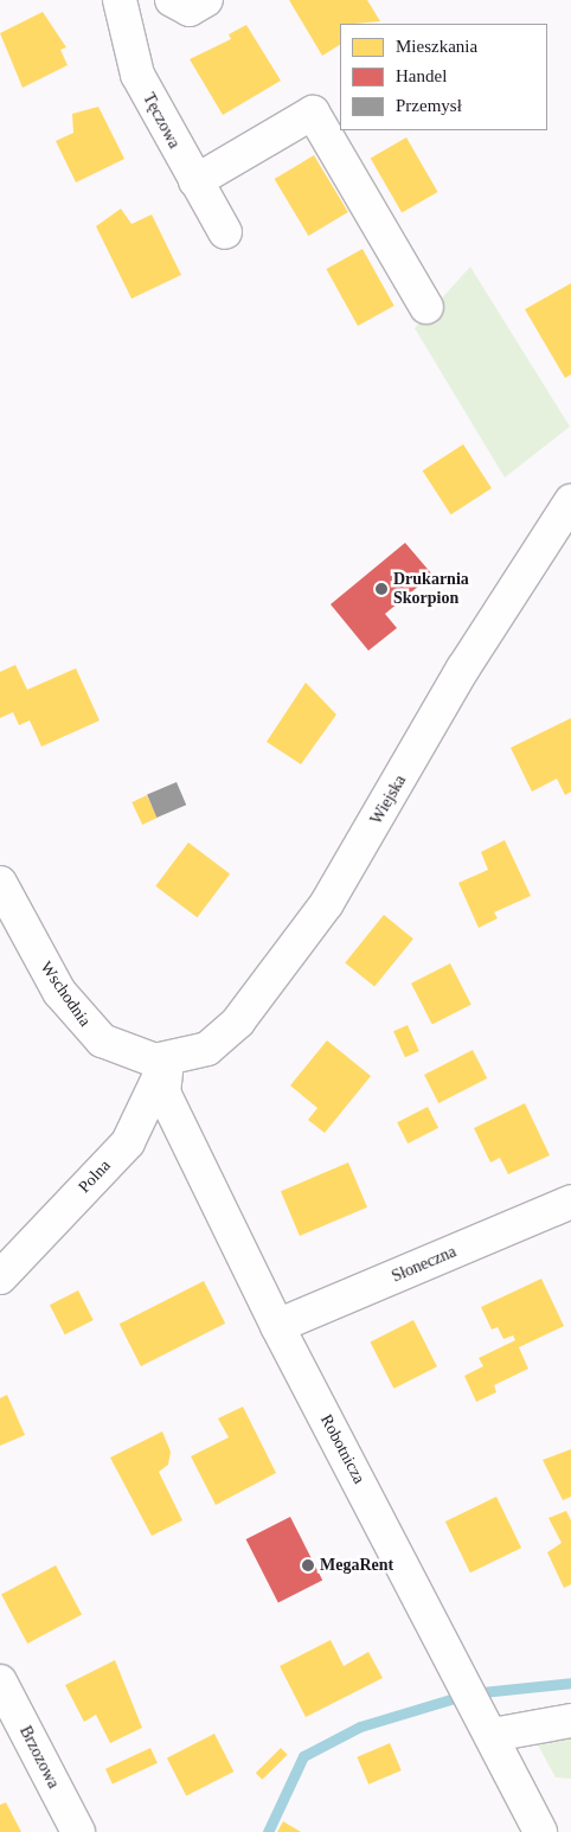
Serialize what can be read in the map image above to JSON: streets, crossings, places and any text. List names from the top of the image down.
{
  "streets": {
    "street": [
      "Tęczowa",
      "Wiejska",
      "Wschodnia",
      "Polna",
      "Słoneczna",
      "Robotnicza",
      "Brzozowa"
    ]
  },
  "crossings": [
    ["Wiejska", "Wschodnia"],
    ["Wiejska", "Polna"],
    ["Wiejska", "Robotnicza"],
    ["Wschodnia", "Polna"],
    ["Wschodnia", "Robotnicza"],
    ["Polna", "Robotnicza"],
    ["Słoneczna", "Robotnicza"]
  ],
  "places": ["Drukarnia Skorpion", "MegaRent"],
  "legend": ["Mieszkania", "Handel", "Przemysł"]
}
